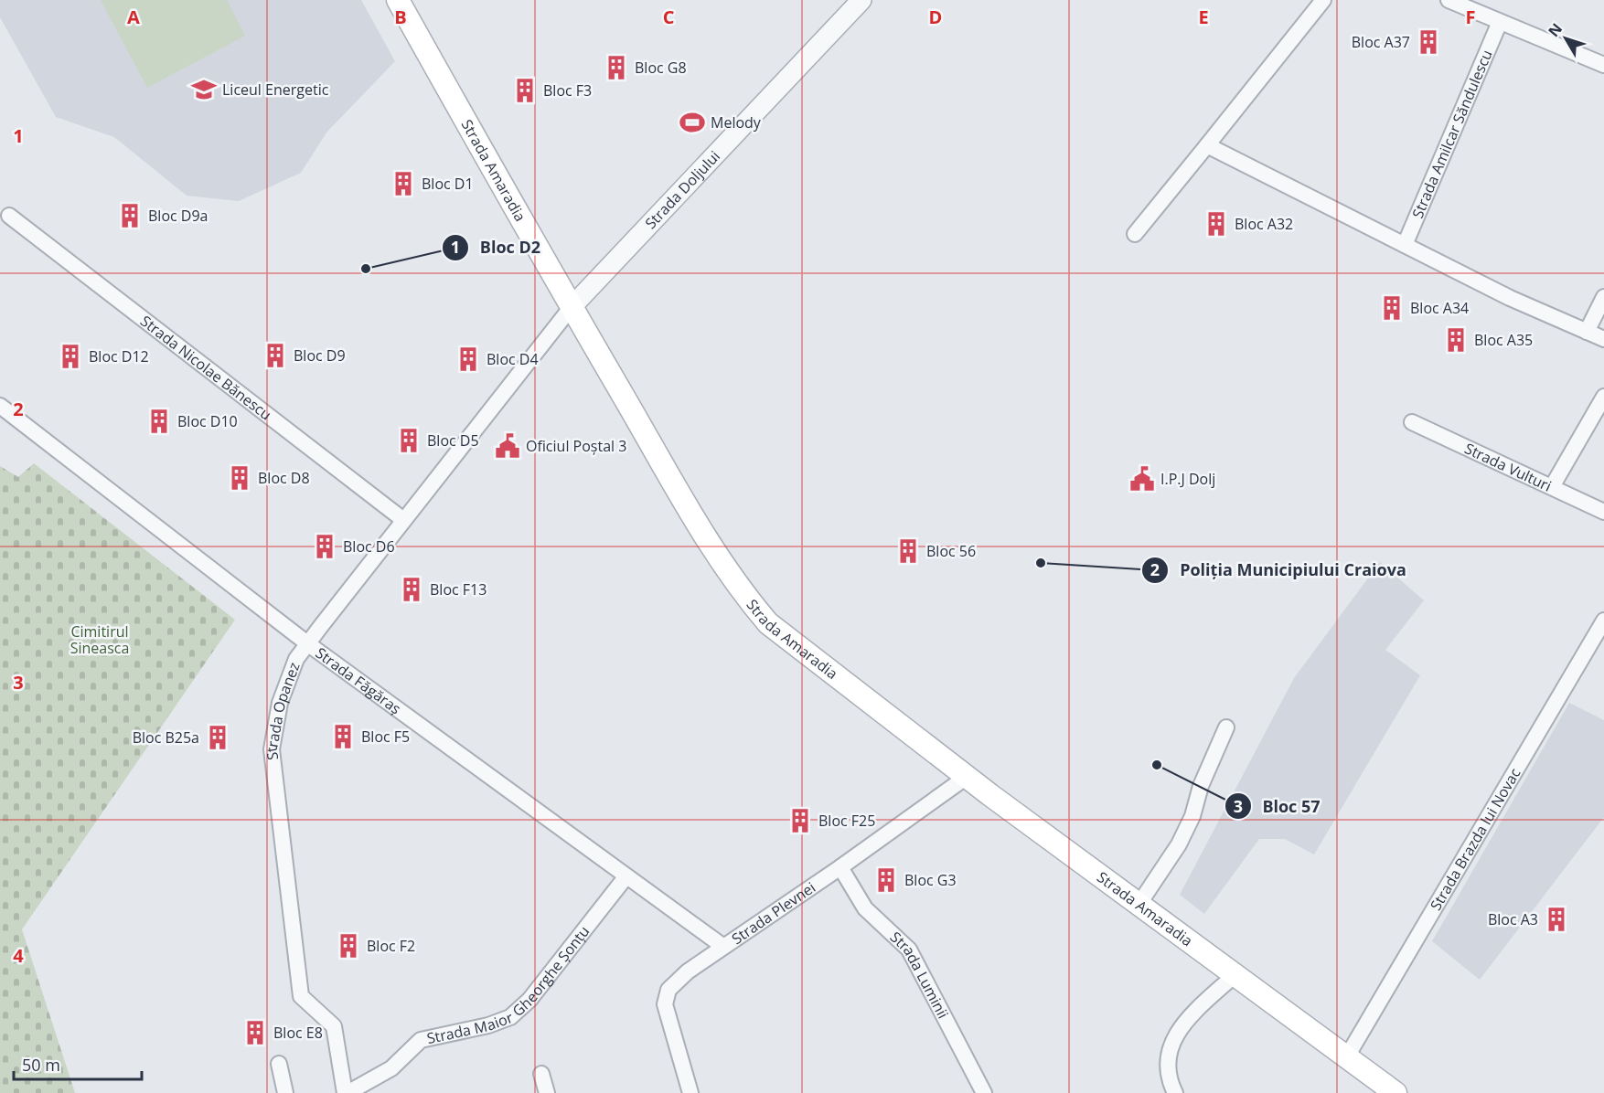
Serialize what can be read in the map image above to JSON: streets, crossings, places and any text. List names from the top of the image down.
{
  "streets": {
    "main road": ["Strada Amaradia"],
    "street": [
      "Strada Amilcar Săndulescu",
      "Strada Doljului",
      "Strada Nicolae Bănescu",
      "Strada Vulturi",
      "Strada Făgăraș",
      "Strada Opanez",
      "Strada Brazda lui Novac",
      "Strada Plevnei",
      "Strada Luminii",
      "Strada Maior Gheorghe Șonțu"
    ]
  },
  "crossings": [
    ["Strada Amaradia", "Strada Doljului"],
    ["Strada Amaradia", "Strada Opanez"],
    ["Strada Amaradia", "Strada Brazda lui Novac"],
    ["Strada Amaradia", "Strada Plevnei"],
    ["Strada Doljului", "Strada Opanez"],
    ["Strada Nicolae Bănescu", "Strada Opanez"],
    ["Strada Făgăraș", "Strada Opanez"],
    ["Strada Făgăraș", "Strada Plevnei"],
    ["Strada Făgăraș", "Strada Maior Gheorghe Șonțu"],
    ["Strada Opanez", "Strada Maior Gheorghe Șonțu"],
    ["Strada Plevnei", "Strada Luminii"]
  ],
  "parks": ["Cimitirul Sineasca"],
  "places": {
    "building": [
      "Bloc A37",
      "Bloc G8",
      "Bloc F3",
      "Bloc D1",
      "Bloc D9a",
      "Bloc A32",
      "Bloc A34",
      "Bloc A35",
      "Bloc D9",
      "Bloc D12",
      "Bloc D4",
      "Bloc D10",
      "Bloc D5",
      "Bloc D8",
      "Bloc D6",
      "Bloc 56",
      "Bloc F13",
      "Bloc F5",
      "Bloc B25a",
      "Bloc F25",
      "Bloc G3",
      "Bloc A3",
      "Bloc F2",
      "Bloc E8"
    ],
    "school or university": ["Liceul Energetic"],
    "sports": ["Melody"],
    "other": ["Bloc D2", "Poliția Municipiului Craiova", "Bloc 57"],
    "public building": ["Oficiul Poștal 3", "I.P.J Dolj"]
  },
  "scale_bar": "50 m",
  "north": "top left",
  "grid": {
    "columns": [
      "A",
      "B",
      "C",
      "D",
      "E",
      "F"
    ],
    "rows": [
      "1",
      "2",
      "3",
      "4"
    ]
  }
}
